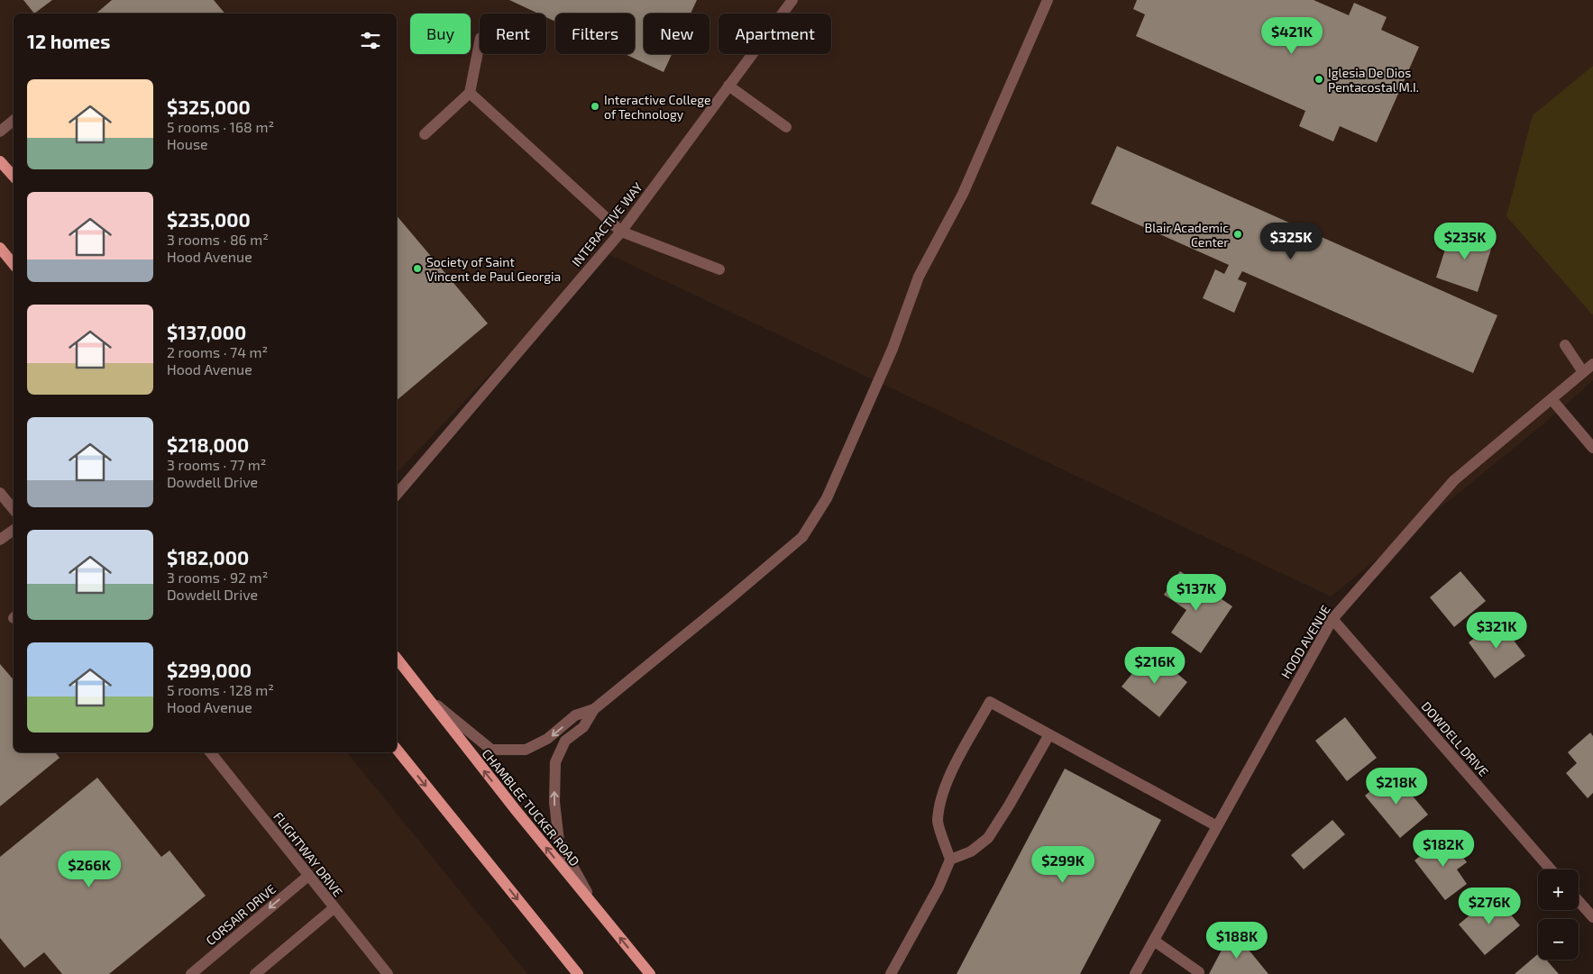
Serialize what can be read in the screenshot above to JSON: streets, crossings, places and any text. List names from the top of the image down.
{
  "streets": {
    "main road": ["CHAMBLEE TUCKER ROAD"],
    "street": [
      "INTERACTIVE WAY",
      "HOOD AVENUE",
      "DOWDELL DRIVE",
      "FLIGHTWAY DRIVE",
      "CORSAIR DRIVE"
    ]
  },
  "crossings": [
    ["HOOD AVENUE", "DOWDELL DRIVE"],
    ["FLIGHTWAY DRIVE", "CORSAIR DRIVE"]
  ],
  "places": [
    "Iglesia De Dios Pentacostal M.I.",
    "Interactive College of Technology",
    "Blair Academic Center",
    "Society of Saint Vincent de Paul Georgia"
  ],
  "page": {
    "chip": [
      "Buy",
      "Rent",
      "Filters",
      "New",
      "Apartment"
    ],
    "heading": "12 homes",
    "price": [
      "$421K",
      "$325K",
      "$235K",
      "$137K",
      "$321K",
      "$216K",
      "$218K",
      "$182K",
      "$299K",
      "$266K",
      "$276K",
      "$188K"
    ],
    "list": [
      {
        "name": "$325,000",
        "note": "5 rooms · 168 m² · House"
      },
      {
        "name": "$235,000",
        "note": "3 rooms · 86 m² · Hood Avenue"
      },
      {
        "name": "$137,000",
        "note": "2 rooms · 74 m² · Hood Avenue"
      },
      {
        "name": "$218,000",
        "note": "3 rooms · 77 m² · Dowdell Drive"
      },
      {
        "name": "$182,000",
        "note": "3 rooms · 92 m² · Dowdell Drive"
      },
      {
        "name": "$299,000",
        "note": "5 rooms · 128 m² · Hood Avenue"
      }
    ],
    "map_buttons": ["+", "−"]
  }
}
